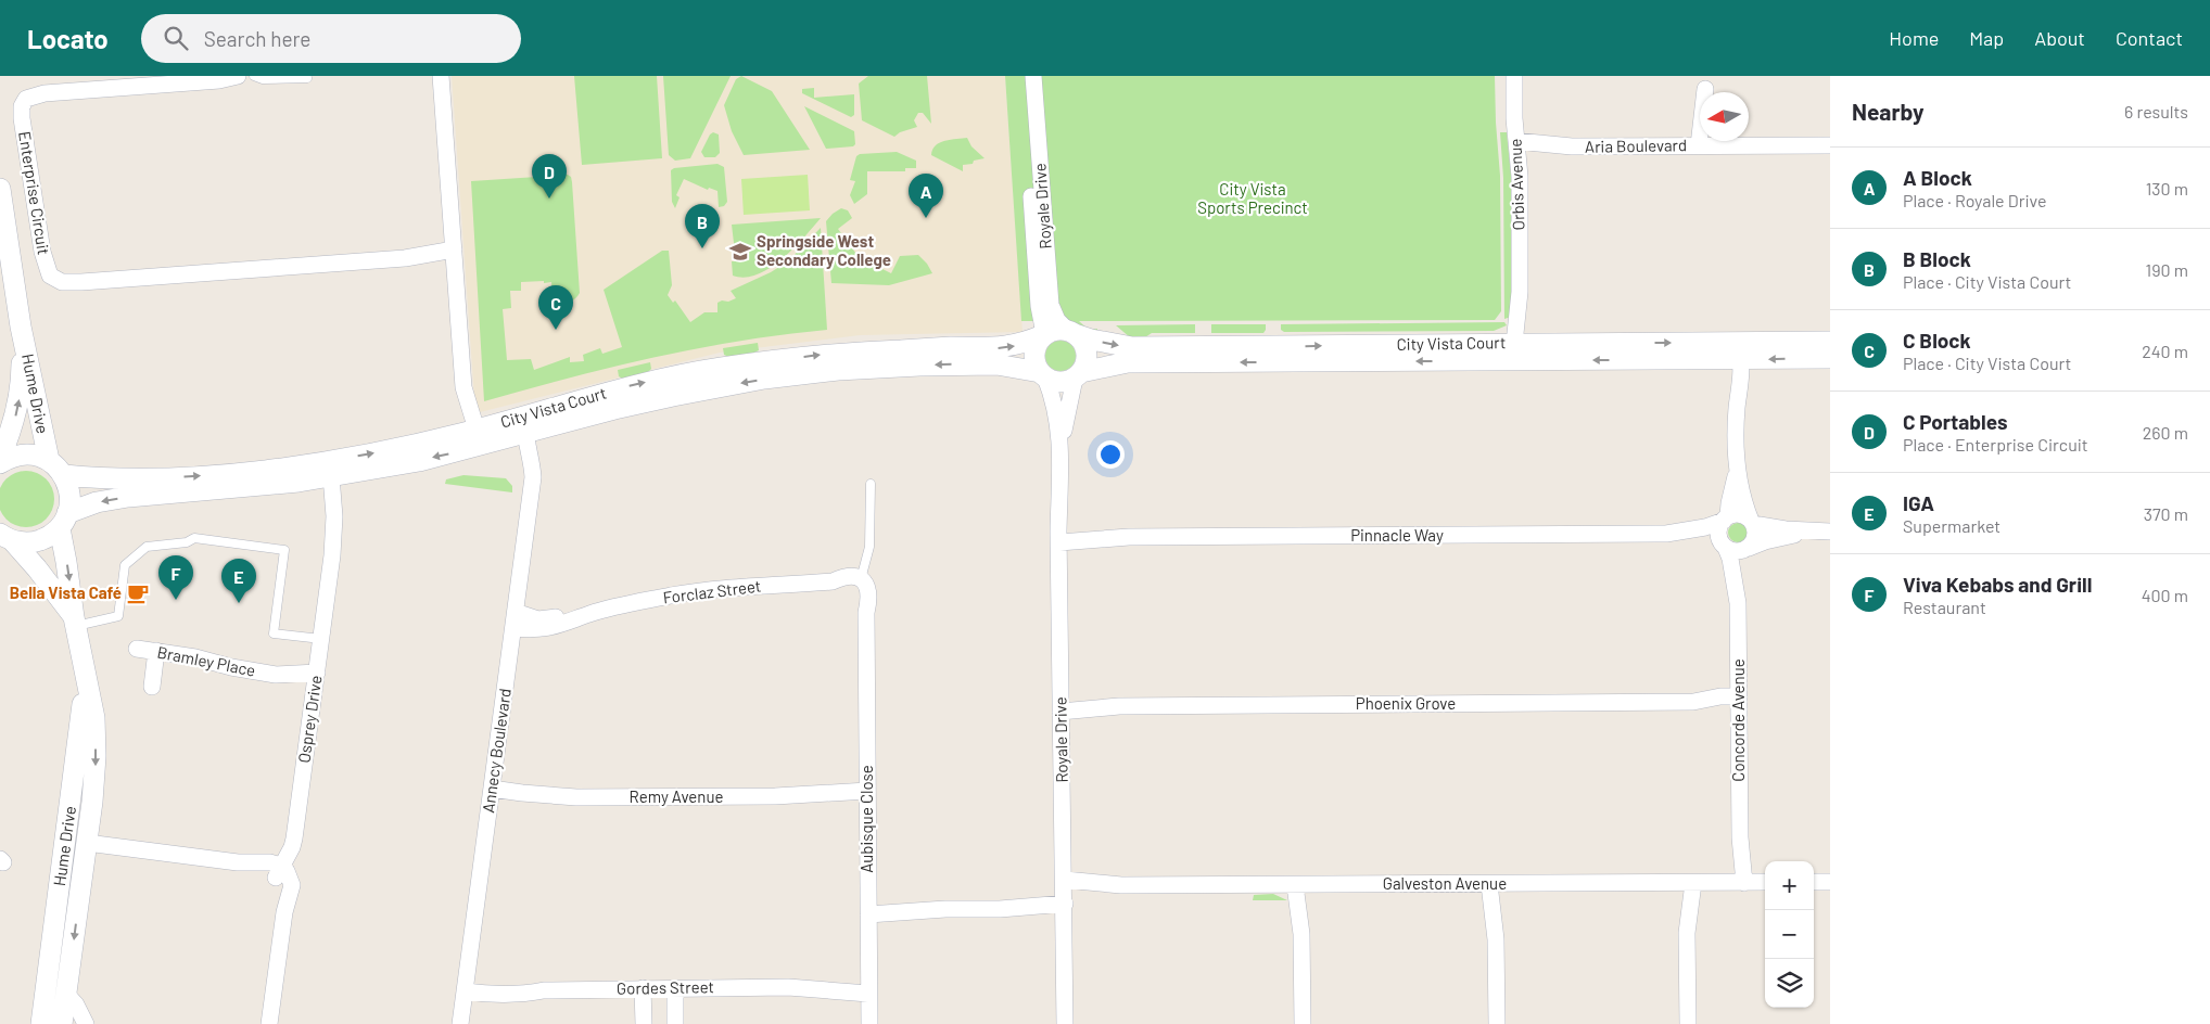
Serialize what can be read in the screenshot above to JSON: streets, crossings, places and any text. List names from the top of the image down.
{
  "streets": {
    "street": [
      "Aria Boulevard",
      "Orbis Avenue",
      "Enterprise Circuit",
      "Royale Drive",
      "City Vista Court",
      "Hume Drive",
      "Pinnacle Way",
      "Forclaz Street",
      "Bramley Place",
      "Phoenix Grove",
      "Osprey Drive",
      "Concorde Avenue",
      "Annecy Boulevard",
      "Remy Avenue",
      "Aubisque Close",
      "Galveston Avenue",
      "Gordes Street"
    ]
  },
  "crossings": [
    ["Aria Boulevard", "Orbis Avenue"],
    ["Orbis Avenue", "City Vista Court"],
    ["Royale Drive", "City Vista Court"],
    ["Royale Drive", "Pinnacle Way"],
    ["Royale Drive", "Phoenix Grove"],
    ["Royale Drive", "Galveston Avenue"],
    ["City Vista Court", "Hume Drive"],
    ["City Vista Court", "Osprey Drive"],
    ["City Vista Court", "Annecy Boulevard"],
    ["Pinnacle Way", "Concorde Avenue"],
    ["Forclaz Street", "Annecy Boulevard"],
    ["Forclaz Street", "Aubisque Close"],
    ["Bramley Place", "Osprey Drive"],
    ["Phoenix Grove", "Concorde Avenue"],
    ["Concorde Avenue", "Galveston Avenue"],
    ["Annecy Boulevard", "Remy Avenue"],
    ["Annecy Boulevard", "Gordes Street"],
    ["Remy Avenue", "Aubisque Close"],
    ["Aubisque Close", "Galveston Avenue"],
    ["Aubisque Close", "Gordes Street"]
  ],
  "parks": ["City Vista Sports Precinct"],
  "places": {
    "school or university": ["Springside West Secondary College"],
    "cafe": ["Bella Vista Café"]
  },
  "north": "left",
  "page": {
    "header": "Locato",
    "search": "Search here",
    "nav": [
      "Home",
      "Map",
      "About",
      "Contact"
    ],
    "heading": ["Nearby", "6 results"],
    "list": [
      {
        "mark": "A",
        "name": "A Block",
        "note": "Place · Royale Drive",
        "value": "130 m"
      },
      {
        "mark": "B",
        "name": "B Block",
        "note": "Place · City Vista Court",
        "value": "190 m"
      },
      {
        "mark": "C",
        "name": "C Block",
        "note": "Place · City Vista Court",
        "value": "240 m"
      },
      {
        "mark": "D",
        "name": "C Portables",
        "note": "Place · Enterprise Circuit",
        "value": "260 m"
      },
      {
        "mark": "E",
        "name": "IGA",
        "note": "Supermarket",
        "value": "370 m"
      },
      {
        "mark": "F",
        "name": "Viva Kebabs and Grill",
        "note": "Restaurant",
        "value": "400 m"
      }
    ],
    "pins": [
      "D",
      "A",
      "B",
      "C",
      "F",
      "E"
    ],
    "map_buttons": ["+", "−"]
  }
}
